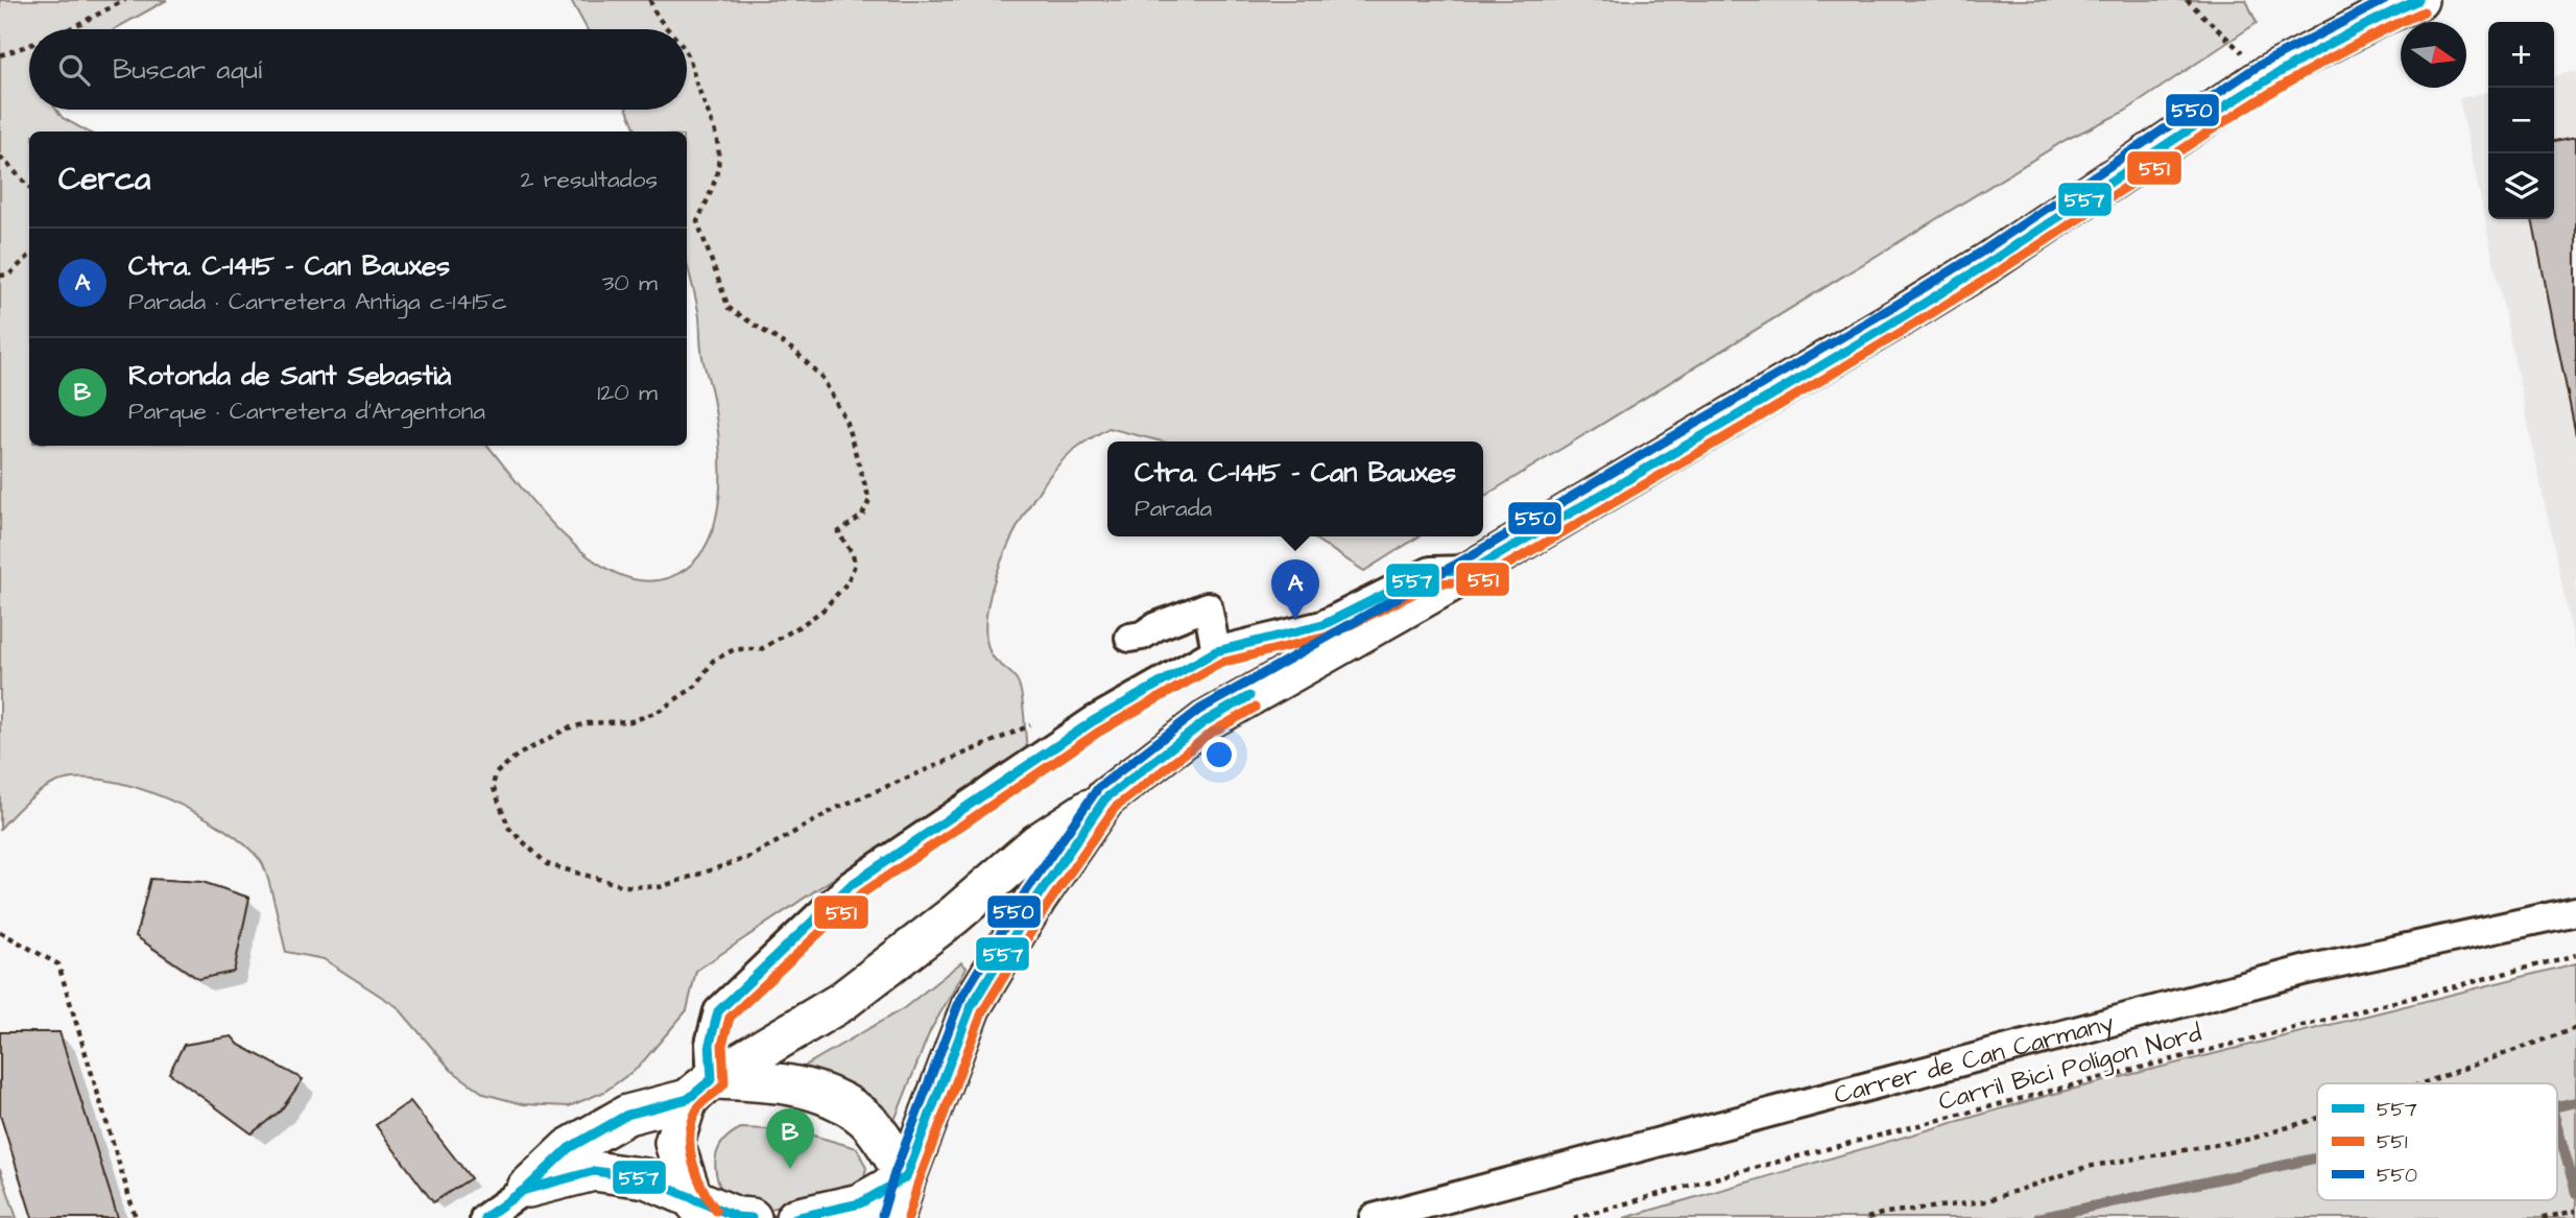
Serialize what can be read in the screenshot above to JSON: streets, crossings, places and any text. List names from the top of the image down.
{
  "streets": {
    "street": ["Carrer de Can Carmany"],
    "path": ["Carril Bici Polígon Nord"]
  },
  "lines": ["transit line 557", "transit line 550", "transit line 551"],
  "legend": ["557", "551", "550"],
  "north": "right",
  "page": {
    "map_buttons": ["+", "−"],
    "search": "Buscar aquí",
    "heading": ["Cerca", "2 resultados"],
    "list": [
      {
        "mark": "A",
        "name": "Ctra. C-1415 - Can Bauxes",
        "note": "Parada · Carretera Antiga c-1415c",
        "value": "30 m"
      },
      {
        "mark": "B",
        "name": "Rotonda de Sant Sebastià",
        "note": "Parque · Carretera d'Argentona",
        "value": "120 m"
      }
    ],
    "popup": ["Ctra. C-1415 - Can Bauxes", "Parada"],
    "pins": ["A", "B"]
  }
}
